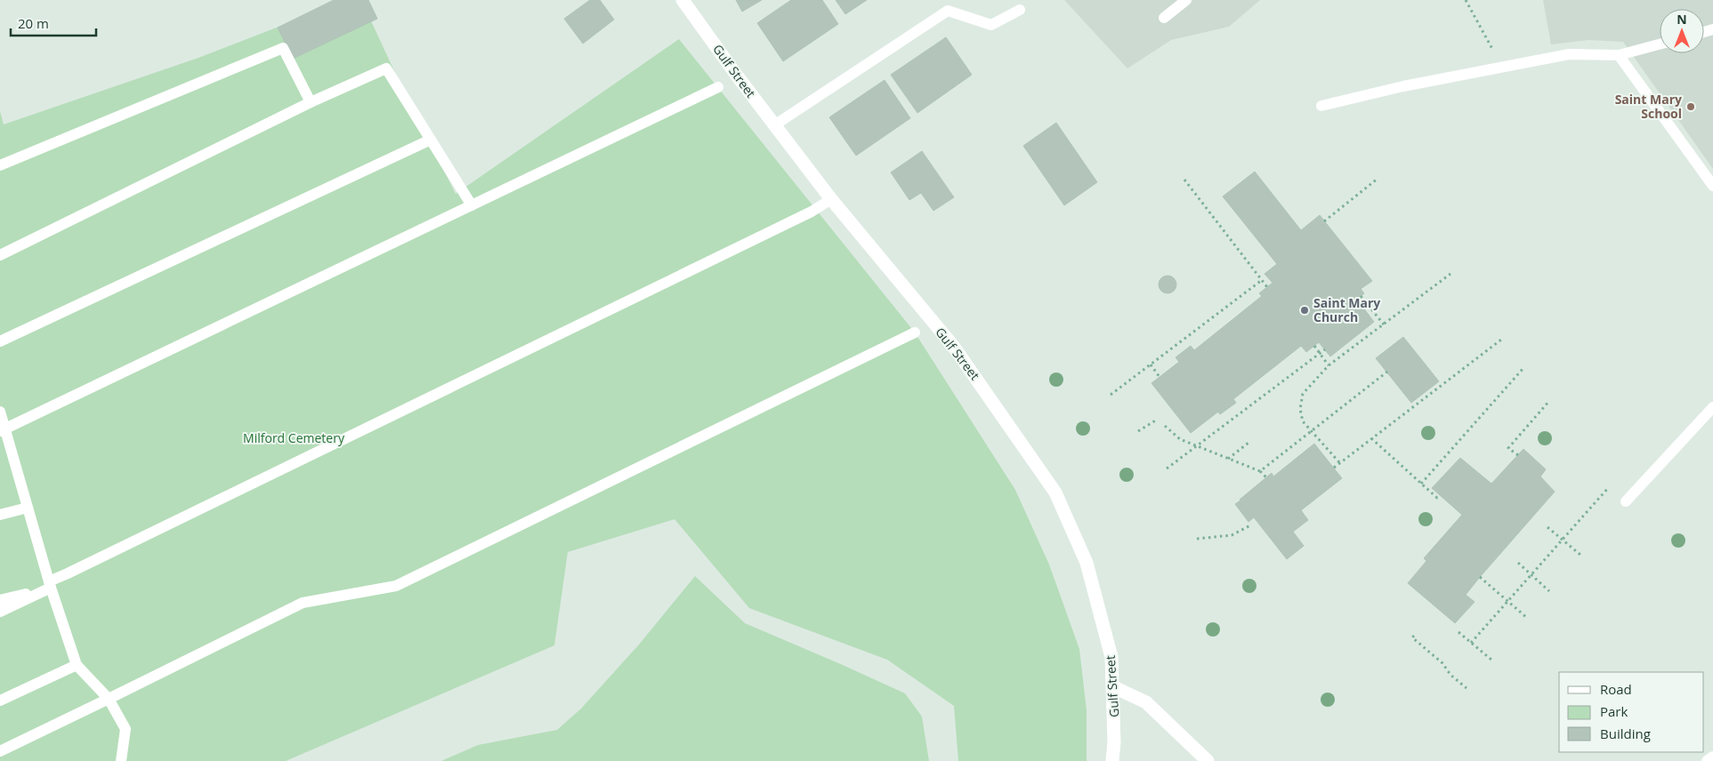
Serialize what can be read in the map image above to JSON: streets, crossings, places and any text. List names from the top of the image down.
{
  "streets": {
    "street": ["Gulf Street"]
  },
  "parks": ["Milford Cemetery"],
  "places": ["Saint Mary School", "Saint Mary Church"],
  "legend": ["Road", "Park", "Building"],
  "scale_bar": "20 m",
  "north": "top"
}
